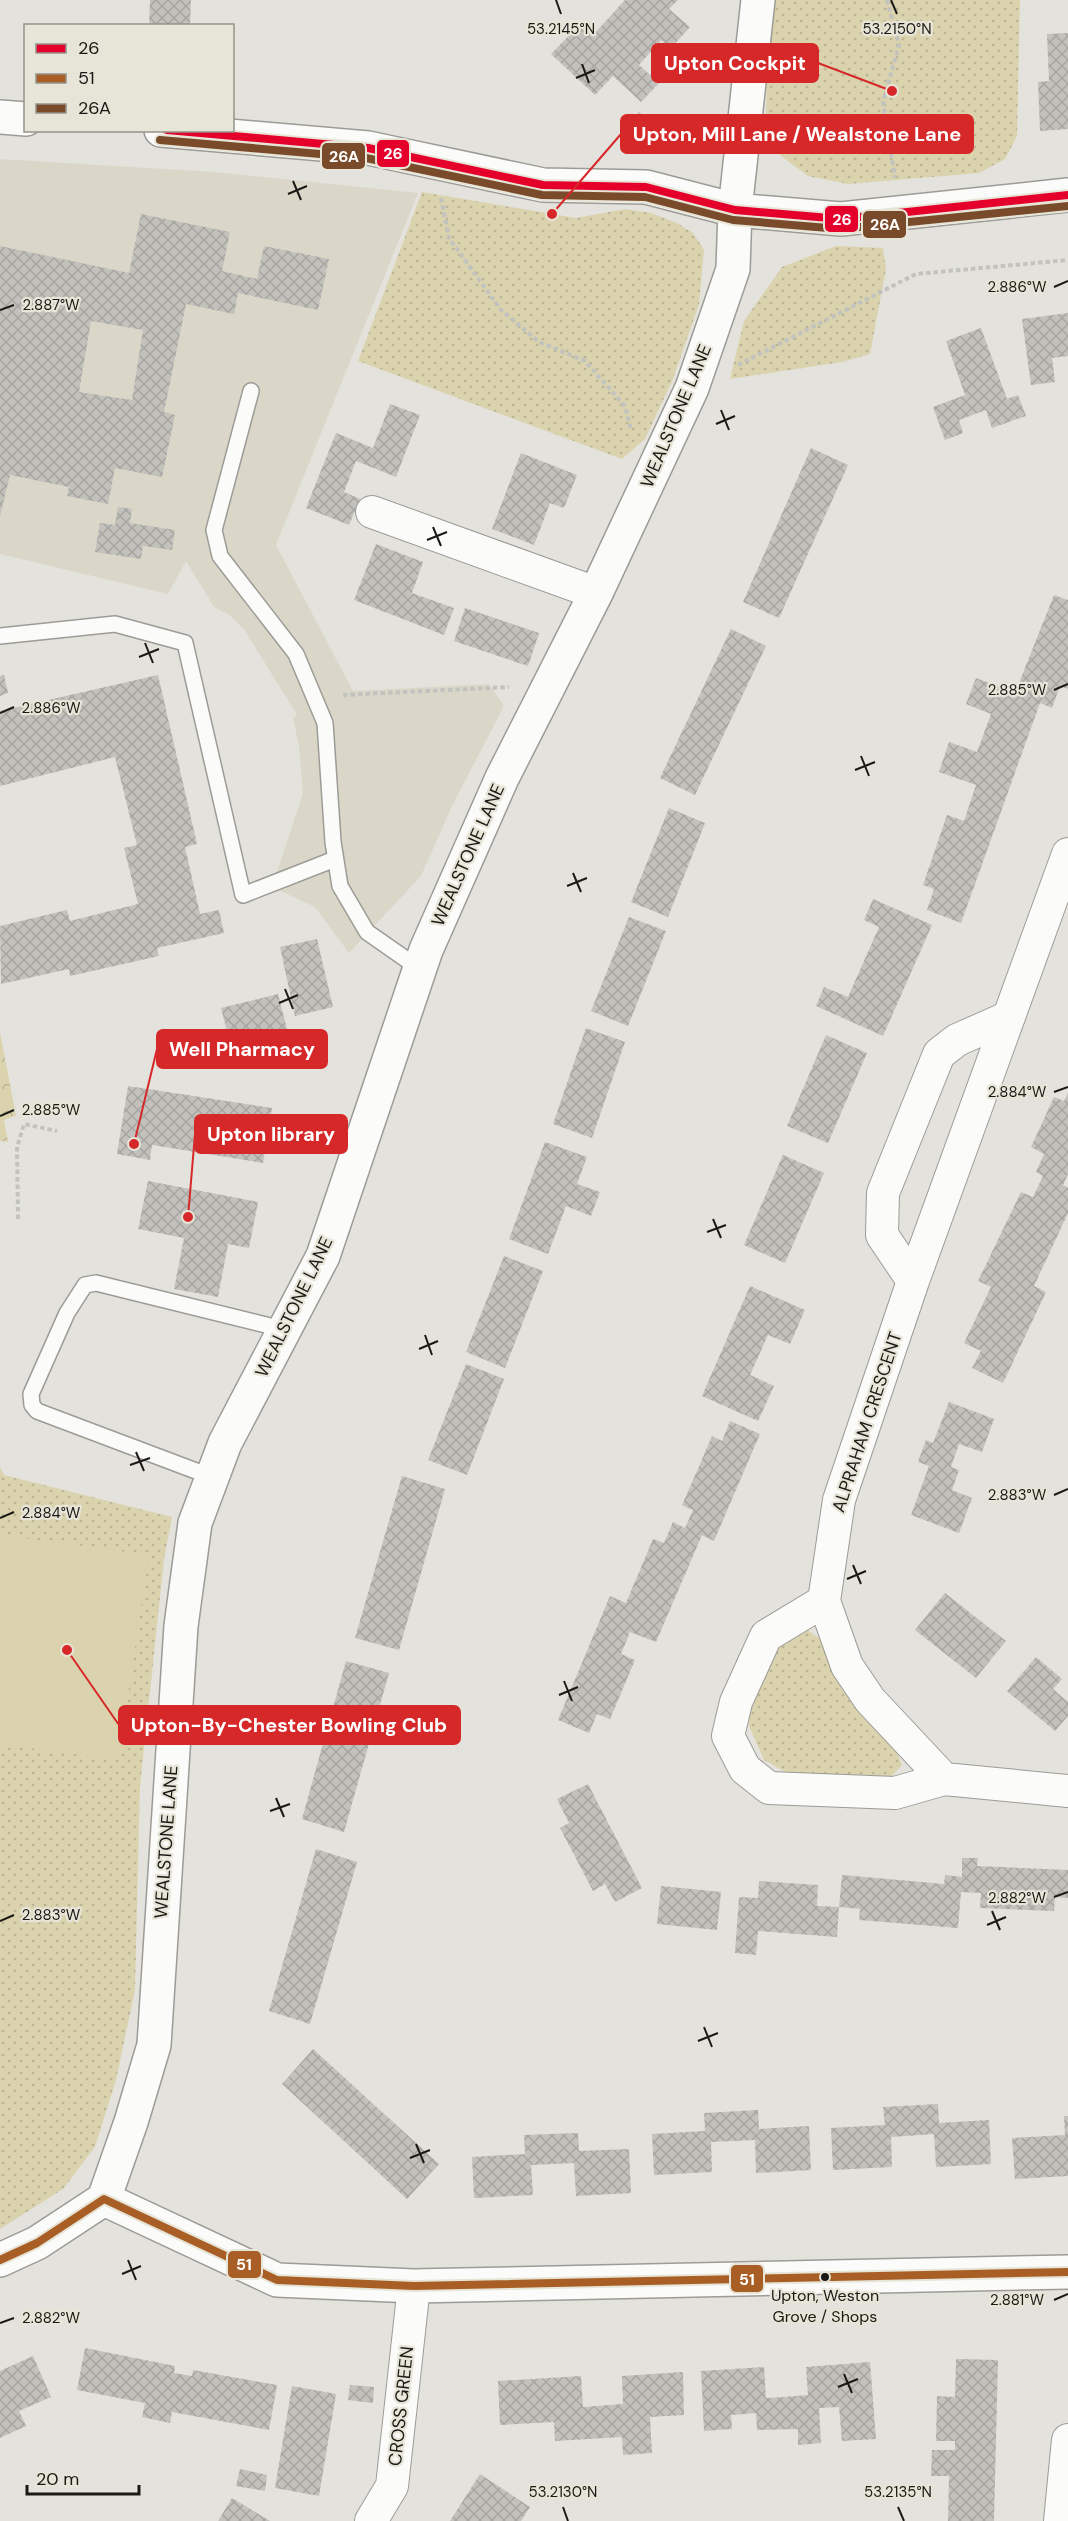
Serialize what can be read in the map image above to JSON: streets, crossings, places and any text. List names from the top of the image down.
{
  "streets": {
    "street": ["WEALSTONE LANE", "ALPRAHAM CRESCENT", "CROSS GREEN"]
  },
  "places": [
    "Upton Cockpit",
    "Upton, Mill Lane / Wealstone Lane",
    "Well Pharmacy",
    "Upton library",
    "Upton-By-Chester Bowling Club",
    "Upton, Weston Grove / Shops"
  ],
  "lines": ["transit line 26", "transit line 26A", "transit line 51"],
  "legend": ["26", "51", "26A"],
  "scale_bar": "20 m",
  "coordinates": [
    "53.2145°N",
    "53.2150°N",
    "2.886°W",
    "2.887°W",
    "2.885°W",
    "2.884°W",
    "2.883°W",
    "2.882°W",
    "2.881°W",
    "53.2130°N",
    "53.2135°N"
  ]
}
